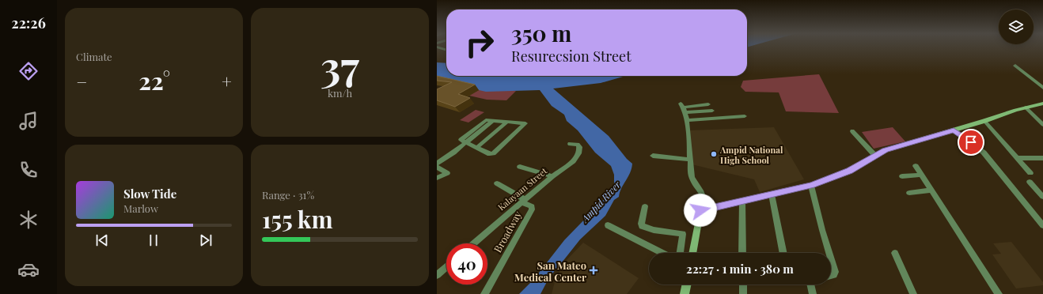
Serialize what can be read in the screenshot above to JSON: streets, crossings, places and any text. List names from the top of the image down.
{
  "streets": {
    "street": ["Kalayaan Street", "Broadway"]
  },
  "crossings": [
    ["Kalayaan Street", "Broadway"]
  ],
  "water": ["Ampid River"],
  "places": {
    "other": ["Ampid National High School"],
    "health": ["San Mateo Medical Center"]
  },
  "page": {
    "tabs": "22:26",
    "tile": [
      "Climate",
      ["37", "km/h"],
      ["Range · 31%", "155 km"]
    ],
    "turn": ["350 m", "Resurecsion Street"],
    "heat": ["−", "22°", "+"],
    "song": ["Slow Tide", "Marlow"],
    "limit": "40",
    "trip": "22:27 · 1 min · 380 m"
  }
}
